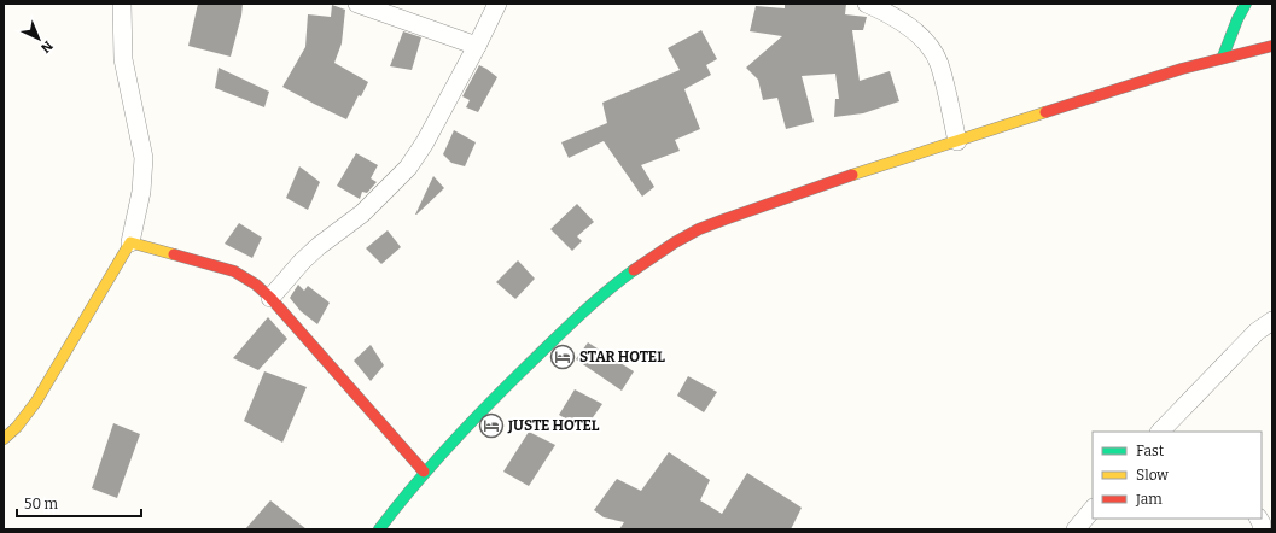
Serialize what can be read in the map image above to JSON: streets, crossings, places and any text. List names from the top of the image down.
{
  "places": {
    "hotel": ["STAR HOTEL", "JUSTE HOTEL"]
  },
  "legend": ["Fast", "Slow", "Jam"],
  "scale_bar": "50 m",
  "north": "bottom right"
}
